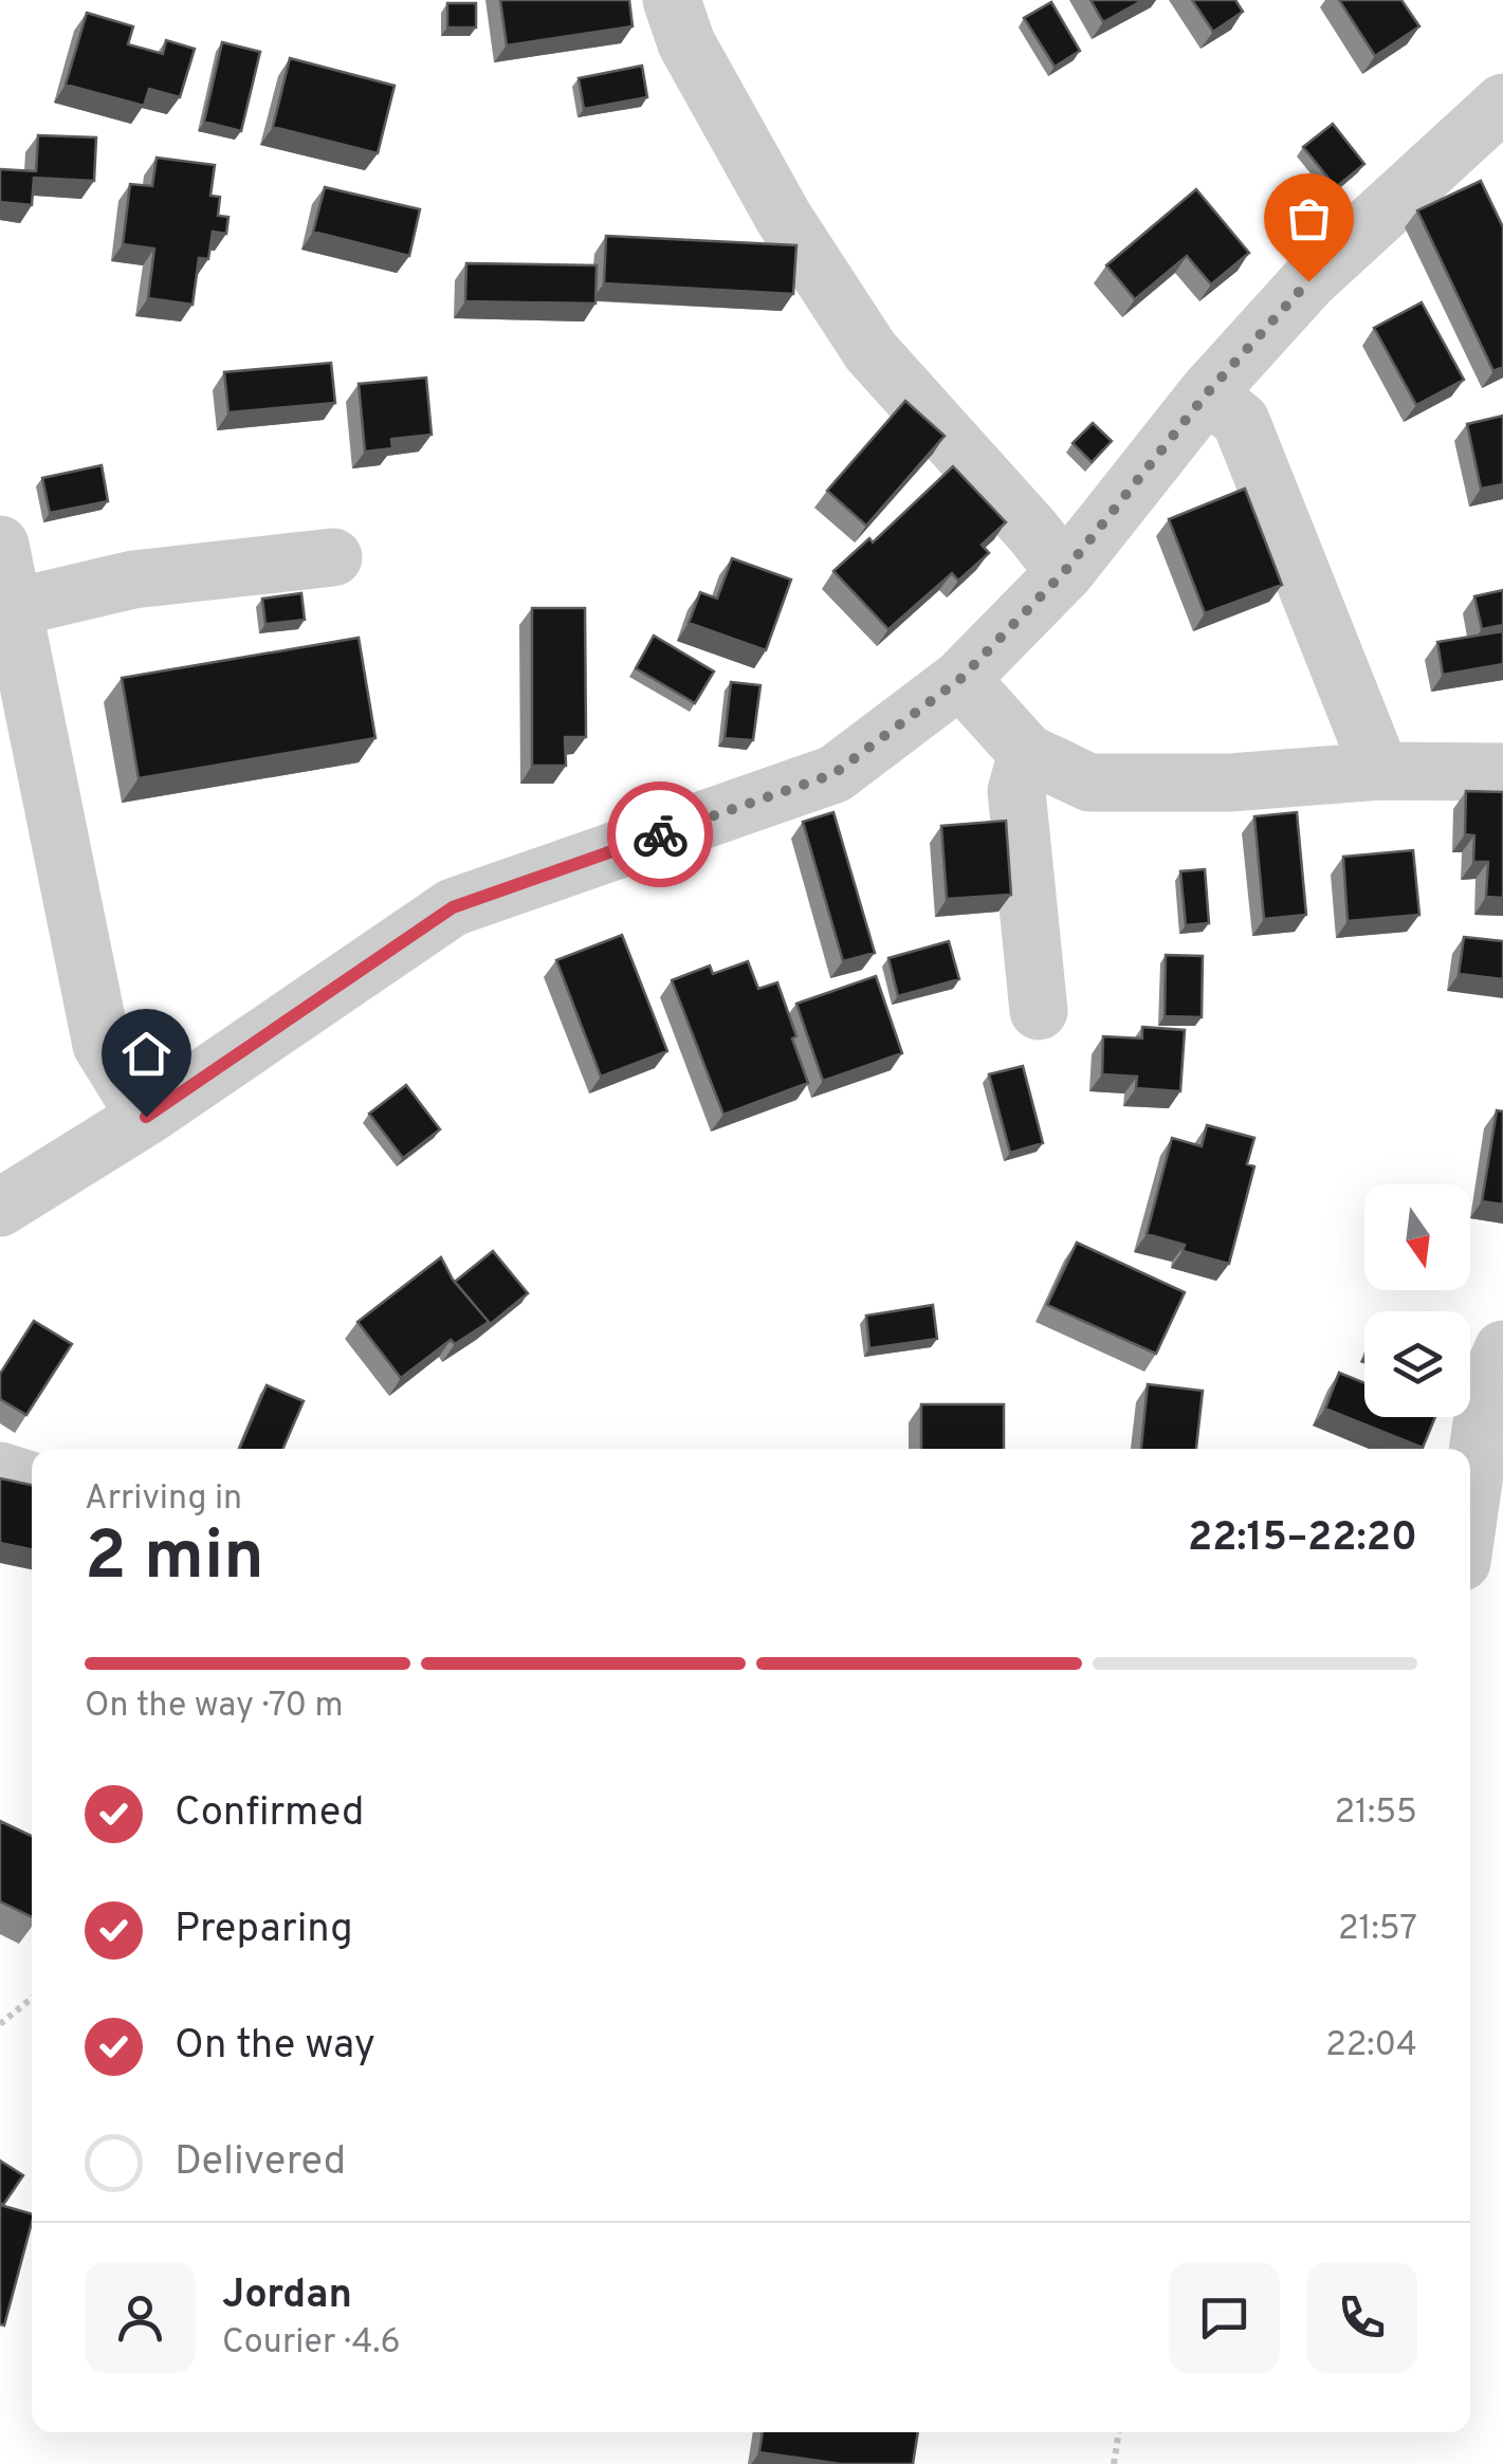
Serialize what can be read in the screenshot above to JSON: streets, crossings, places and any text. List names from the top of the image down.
{
  "north": "bottom",
  "page": {
    "heading": ["2 min", "Arriving in", "22:15–22:20"],
    "panel": ["Jordan", "Courier · 4.6"],
    "bar": "On the way · 70 m",
    "list": [
      ["Confirmed", "21:55"],
      ["Preparing", "21:57"],
      ["On the way", "22:04"],
      "Delivered"
    ]
  }
}
